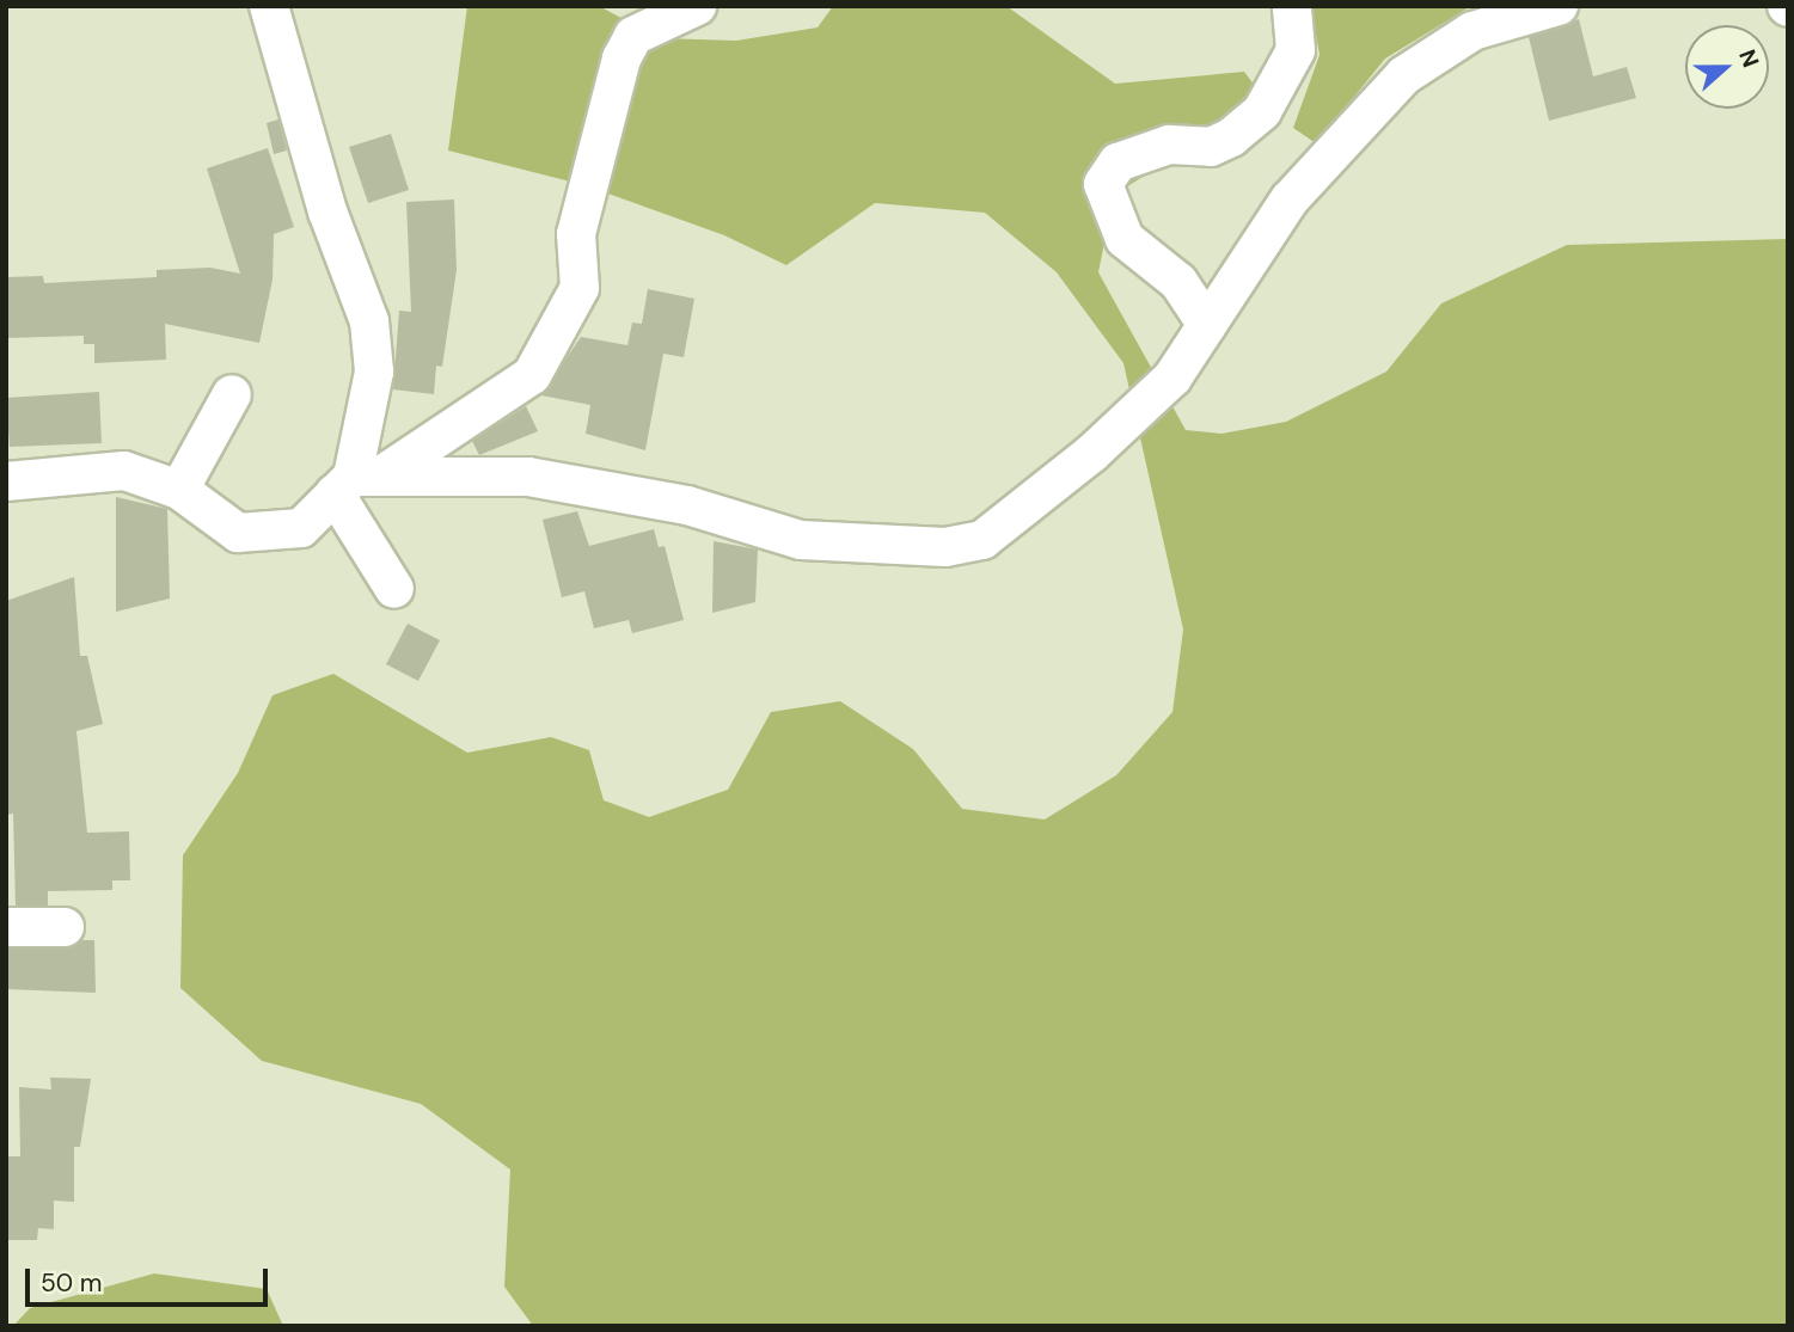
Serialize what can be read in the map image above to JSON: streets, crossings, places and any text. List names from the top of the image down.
{
  "scale_bar": "50 m",
  "north": "right"
}
